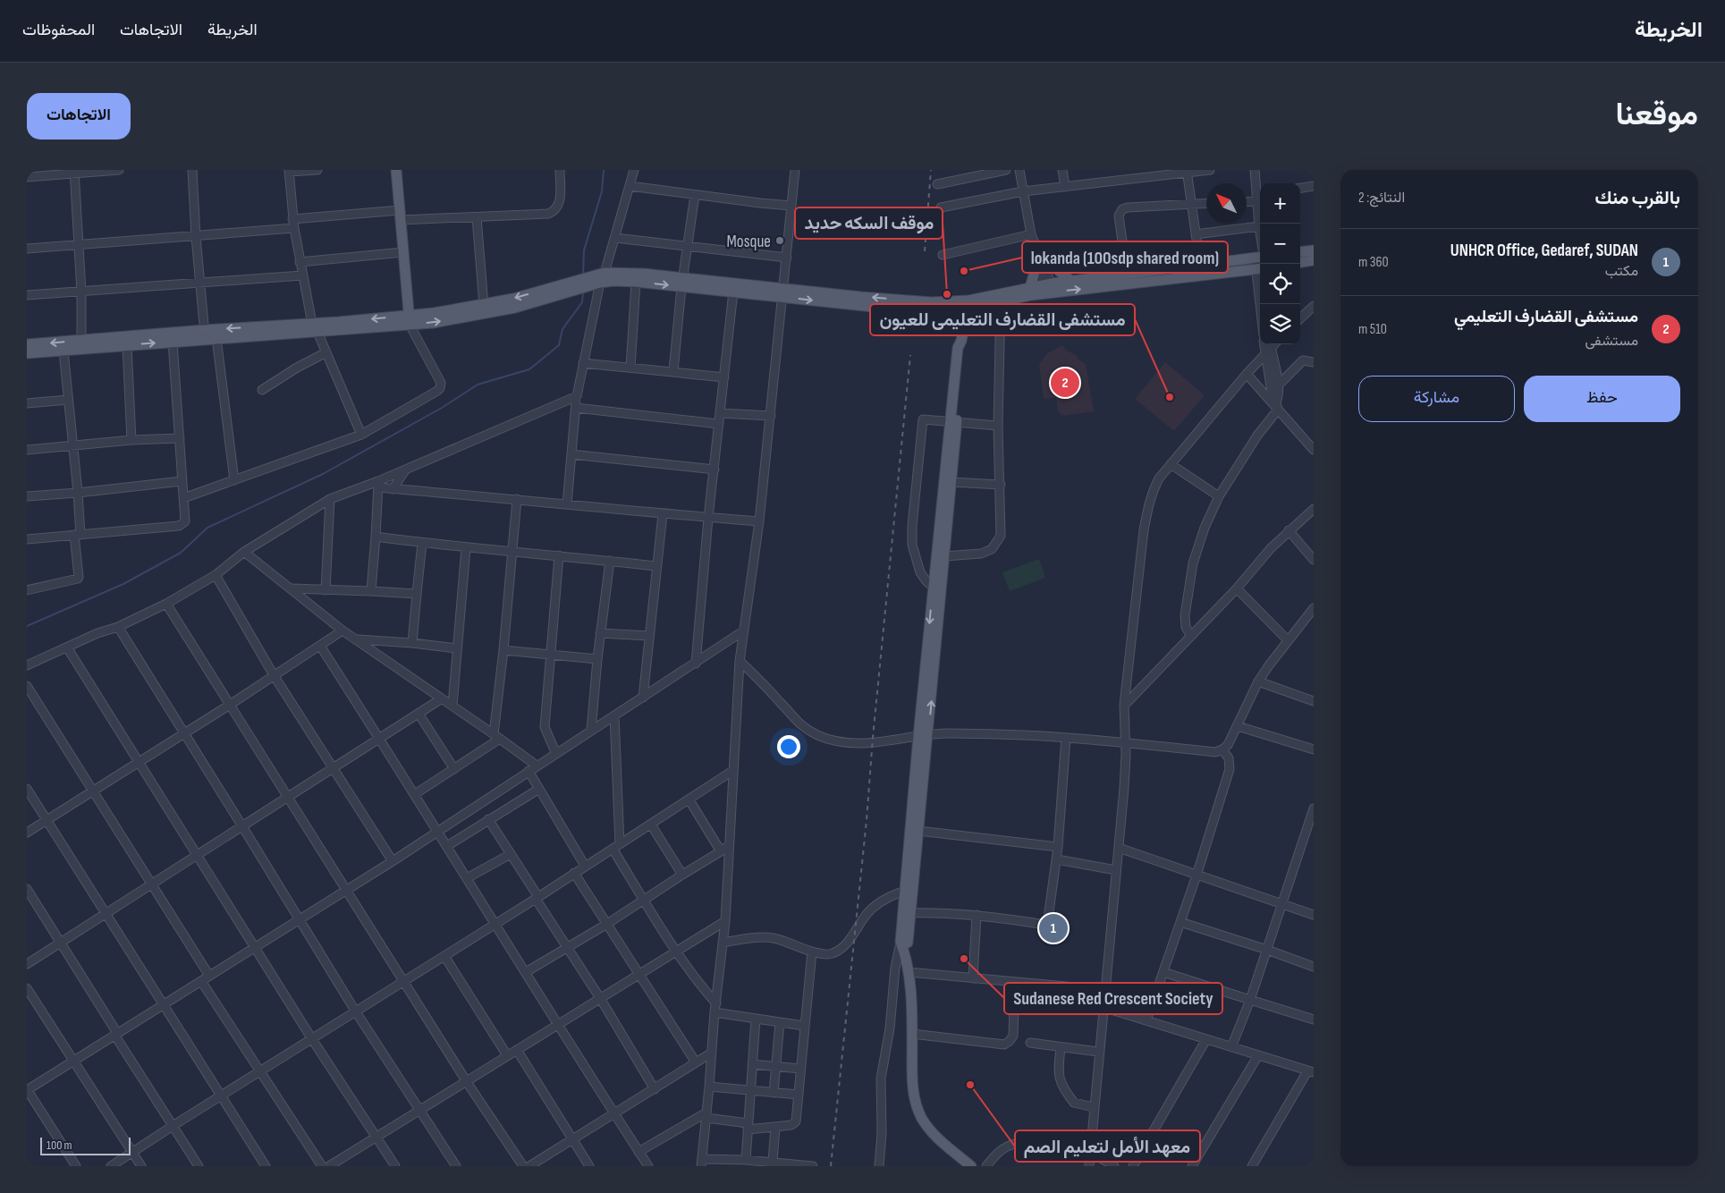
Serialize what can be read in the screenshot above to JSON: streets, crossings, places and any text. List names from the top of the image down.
{
  "places": [
    "Mosque",
    "lokanda (100sdp shared room)",
    "موقف السكه حديد",
    "مستشفى القضارف التعليمى للعيون",
    "Sudanese Red Crescent Society",
    "معهد الأمل لتعليم الصم"
  ],
  "scale_bar": "100 m",
  "north": "top left",
  "page": {
    "header": "الخريطة",
    "nav": ["الخريطة", "الاتجاهات", "المحفوظات"],
    "title": "موقعنا",
    "buttons": [
      "الاتجاهات",
      ["حفظ", "مشاركة"]
    ],
    "heading": ["بالقرب منك", "النتائج: 2"],
    "map_buttons": ["+", "−"],
    "list": [
      {
        "mark": "1",
        "name": "UNHCR Office, Gedaref, SUDAN",
        "note": "مكتب",
        "value": "360 m"
      },
      {
        "mark": "2",
        "name": "مستشفى القضارف التعليمي",
        "note": "مستشفى",
        "value": "510 m"
      }
    ],
    "pins": ["2", "1"],
    "scale": "100 m"
  }
}
